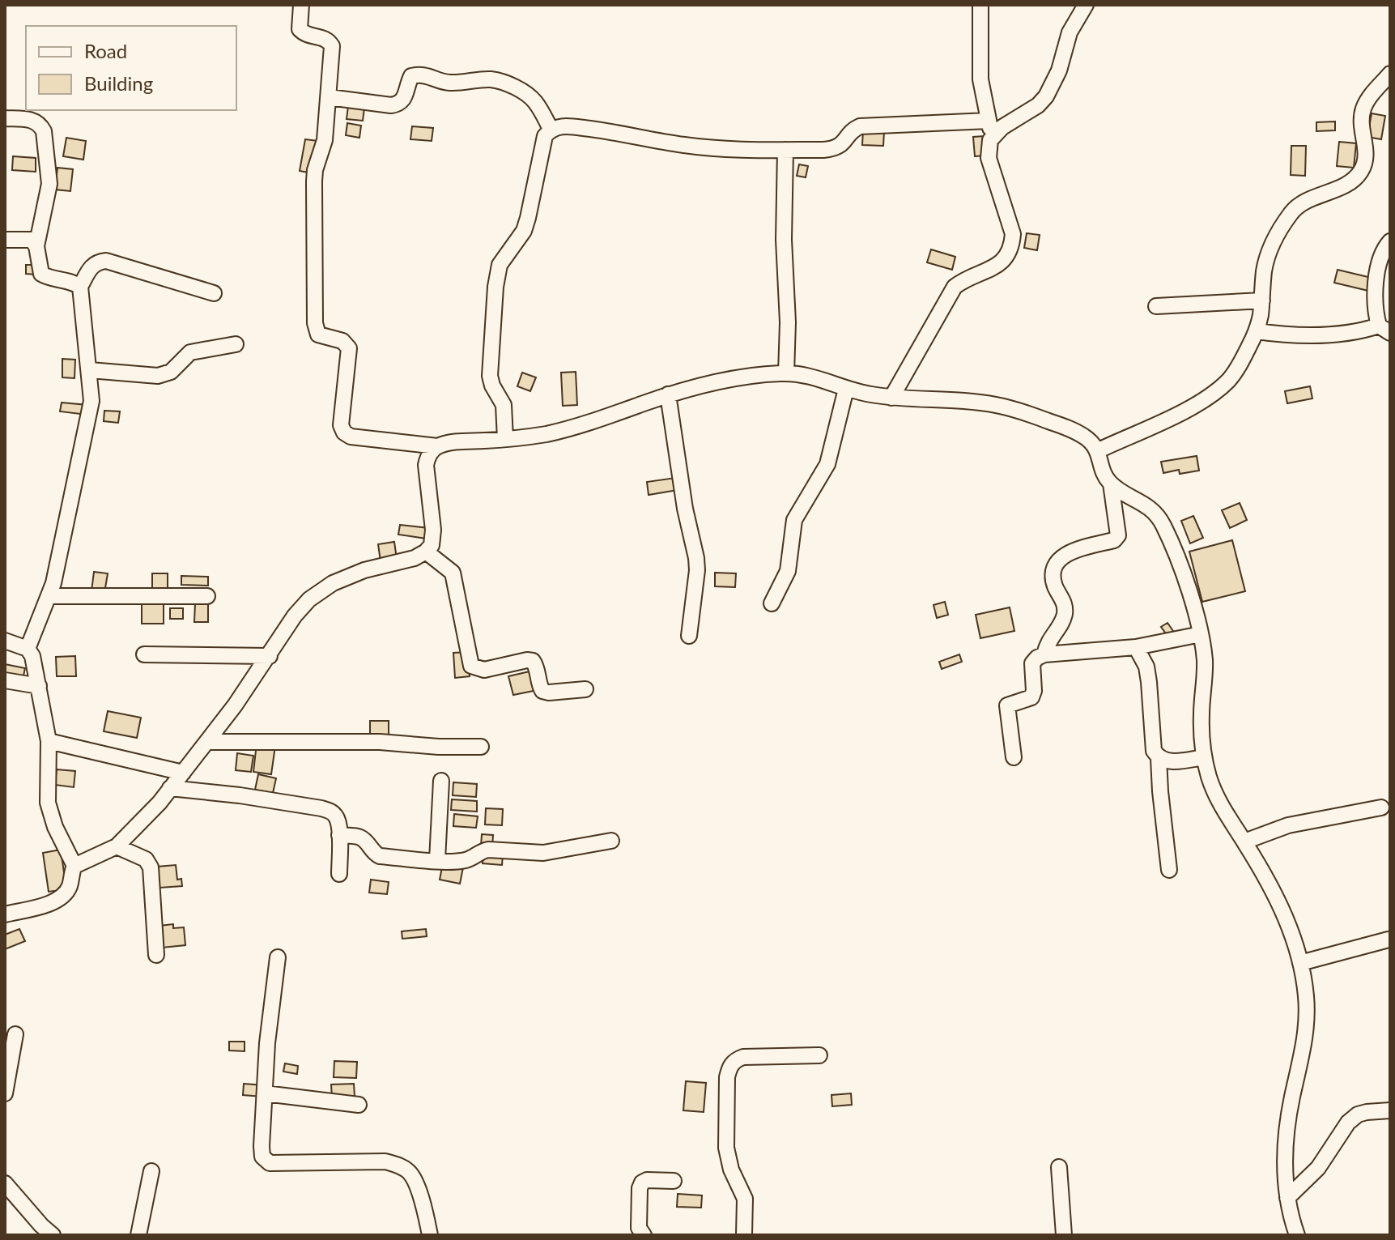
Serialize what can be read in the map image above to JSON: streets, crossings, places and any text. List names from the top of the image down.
{
  "legend": ["Road", "Building"]
}
